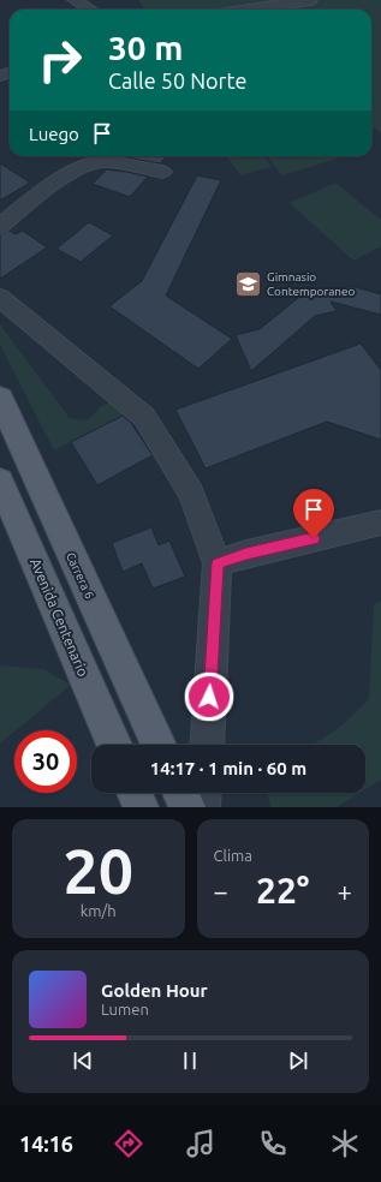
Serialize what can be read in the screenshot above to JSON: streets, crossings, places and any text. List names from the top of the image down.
{
  "streets": {
    "main road": ["Carrera 6", "Avenida Centenario"]
  },
  "places": {
    "school or university": ["Gimnasio Contemporaneo"]
  },
  "page": {
    "turn": ["30 m", "Calle 50 Norte"],
    "then": "Luego",
    "limit": "30",
    "trip": "14:17 · 1 min · 60 m",
    "tile": [
      ["20", "km/h"],
      "Clima"
    ],
    "heat": ["−", "22°", "+"],
    "song": ["Golden Hour", "Lumen"],
    "tabs": "14:16"
  }
}
